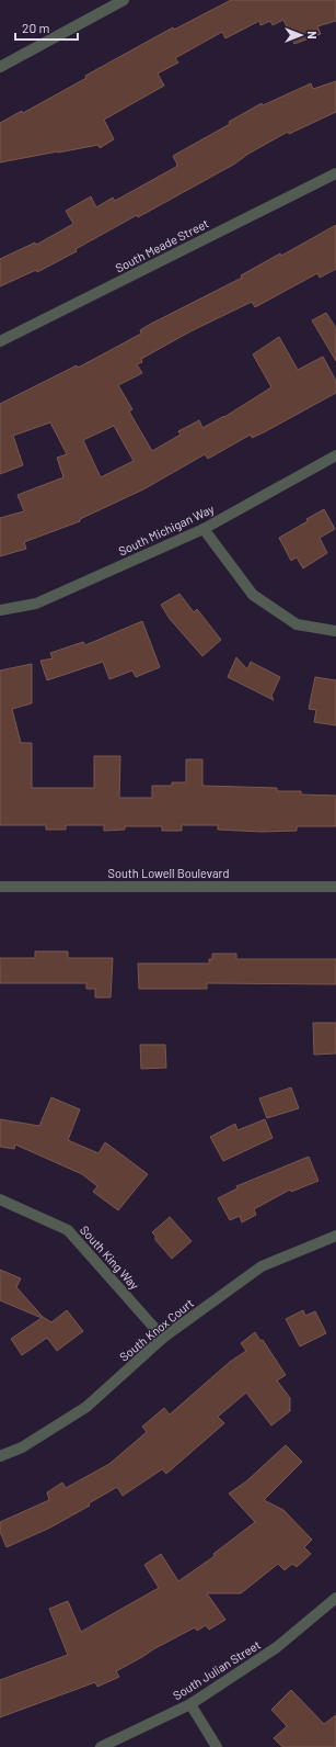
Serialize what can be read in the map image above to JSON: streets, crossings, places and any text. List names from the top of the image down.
{
  "streets": {
    "street": [
      "South Meade Street",
      "South Michigan Way",
      "South Lowell Boulevard",
      "South King Way",
      "South Knox Court",
      "South Julian Street"
    ]
  },
  "crossings": [
    ["South King Way", "South Knox Court"]
  ],
  "scale_bar": "20 m",
  "north": "right"
}
